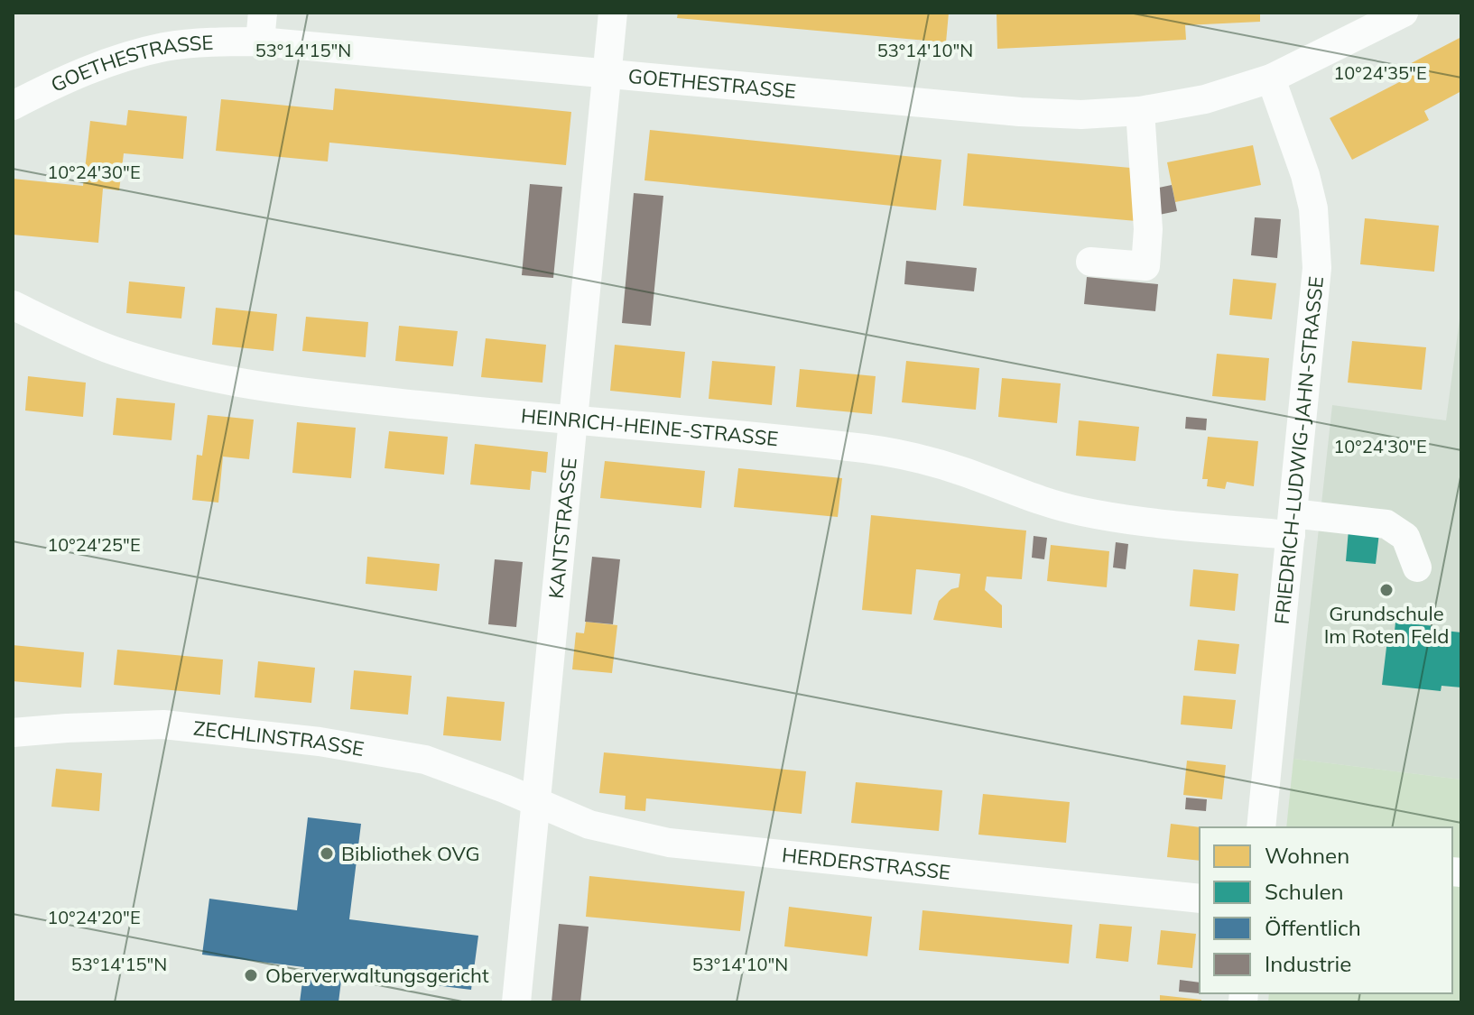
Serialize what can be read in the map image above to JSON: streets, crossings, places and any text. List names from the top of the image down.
{
  "streets": {
    "street": [
      "GOETHESTRASSE",
      "HEINRICH-HEINE-STRASSE",
      "FRIEDRICH-LUDWIG-JAHN-STRASSE",
      "KANTSTRASSE",
      "ZECHLINSTRASSE",
      "HERDERSTRASSE"
    ]
  },
  "crossings": [
    ["GOETHESTRASSE", "FRIEDRICH-LUDWIG-JAHN-STRASSE"],
    ["GOETHESTRASSE", "KANTSTRASSE"],
    ["HEINRICH-HEINE-STRASSE", "FRIEDRICH-LUDWIG-JAHN-STRASSE"],
    ["HEINRICH-HEINE-STRASSE", "KANTSTRASSE"],
    ["KANTSTRASSE", "ZECHLINSTRASSE"],
    ["KANTSTRASSE", "HERDERSTRASSE"],
    ["ZECHLINSTRASSE", "HERDERSTRASSE"]
  ],
  "places": ["Grundschule Im Roten Feld", "Bibliothek OVG", "Oberverwaltungsgericht"],
  "legend": [
    "Wohnen",
    "Schulen",
    "Öffentlich",
    "Industrie"
  ],
  "coordinates": [
    "53°14'15\"N",
    "53°14'10\"N",
    "10°24'35\"E",
    "10°24'30\"E",
    "10°24'25\"E",
    "10°24'20\"E"
  ]
}
